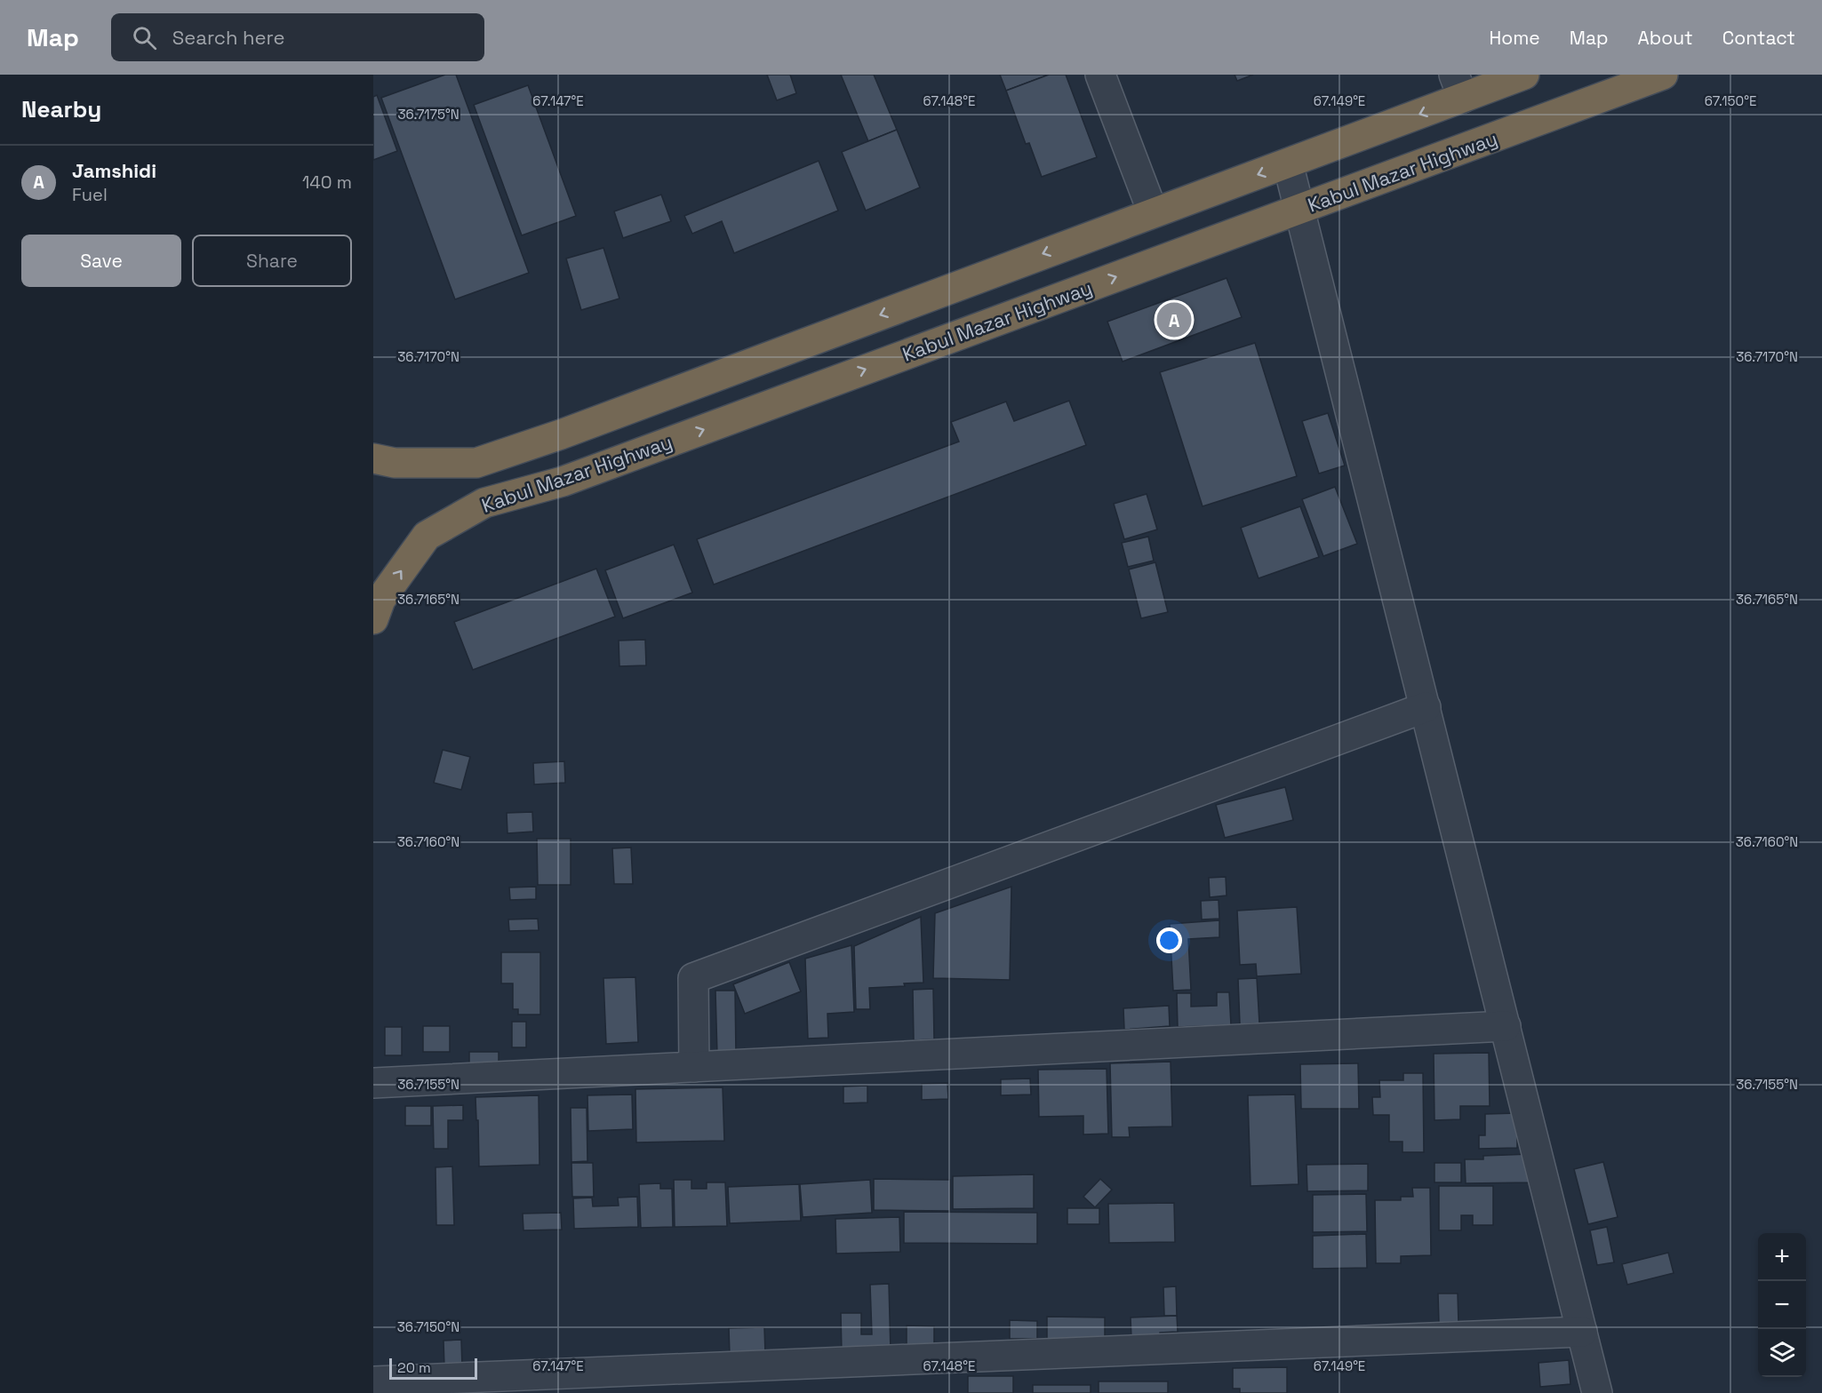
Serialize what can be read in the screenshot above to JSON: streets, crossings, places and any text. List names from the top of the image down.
{
  "streets": {
    "highway": ["Kabul Mazar Highway"]
  },
  "scale_bar": "20 m",
  "page": {
    "header": "Map",
    "search": "Search here",
    "nav": [
      "Home",
      "Map",
      "About",
      "Contact"
    ],
    "heading": "Nearby",
    "list": [
      {
        "mark": "A",
        "name": "Jamshidi",
        "note": "Fuel",
        "value": "140 m"
      }
    ],
    "buttons": ["Save", "Share"],
    "pins": "A",
    "map_buttons": ["+", "−"],
    "scale": "20 m"
  },
  "coordinates": [
    "67.147°E",
    "67.148°E",
    "67.149°E",
    "67.150°E",
    "36.7175°N",
    "36.7170°N",
    "36.7165°N",
    "36.7160°N",
    "36.7155°N",
    "36.7150°N"
  ]
}
